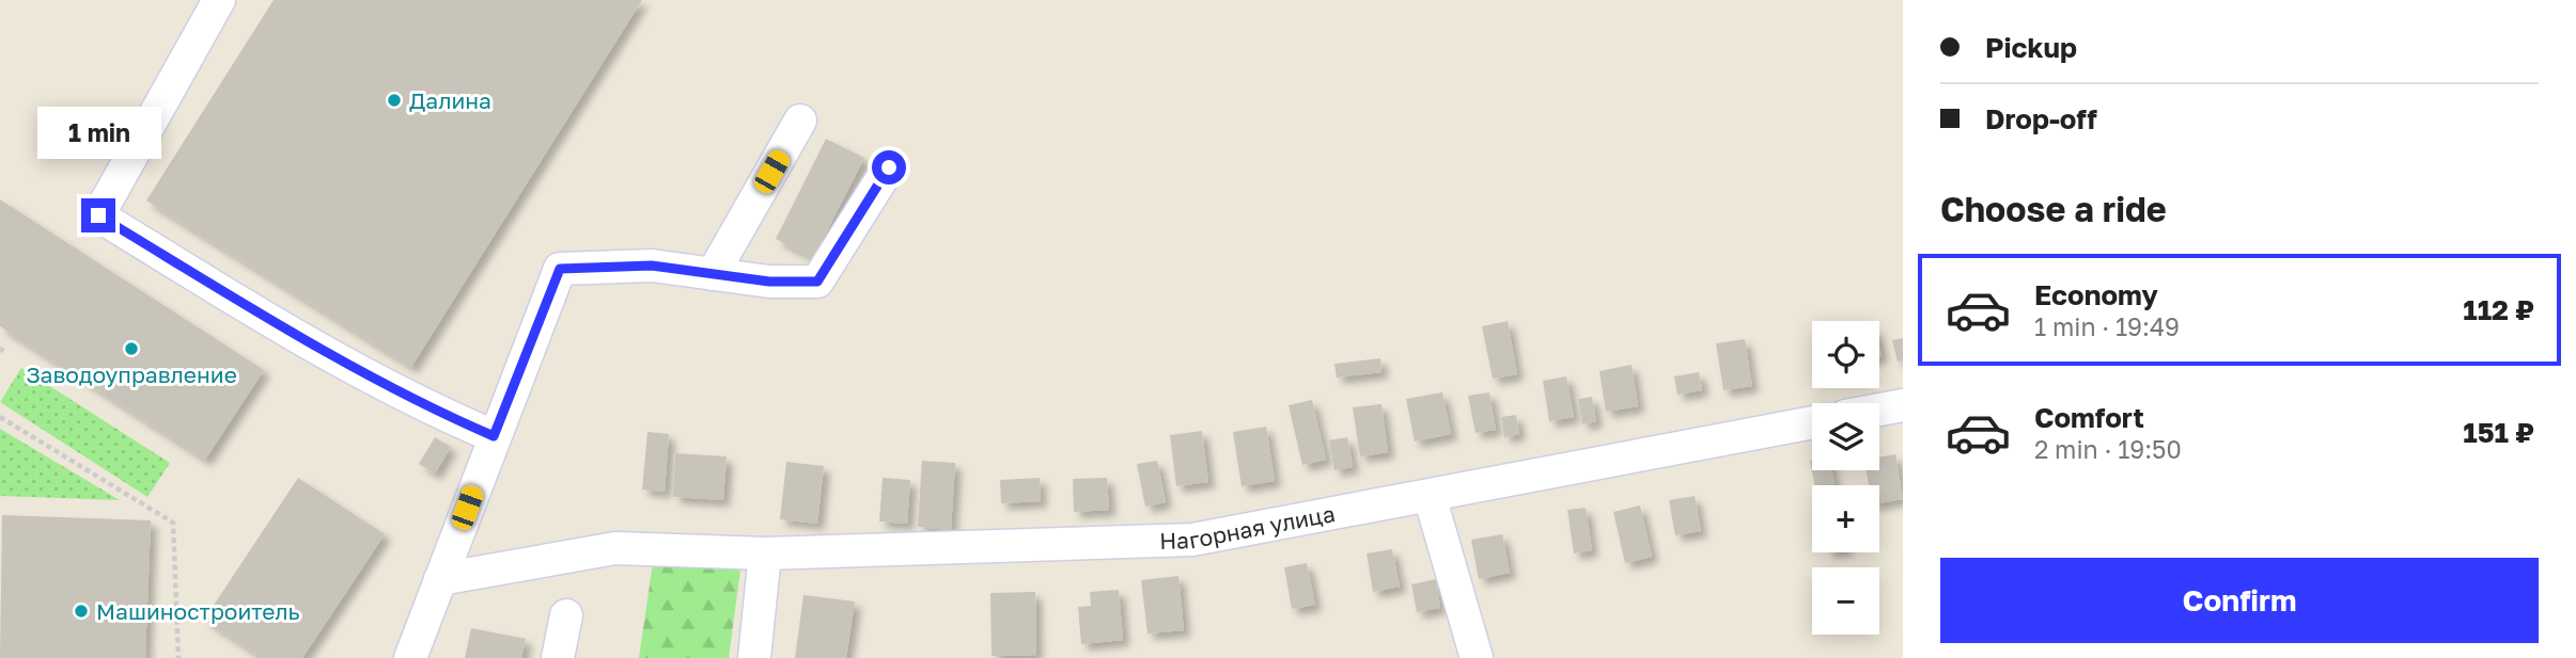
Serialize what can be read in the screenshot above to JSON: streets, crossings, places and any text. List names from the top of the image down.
{
  "streets": {
    "street": ["Нагорная улица"]
  },
  "places": ["Далина", "Заводоуправление", "Машиностроитель"],
  "page": {
    "banner": ["Pickup", "Drop-off"],
    "bubble": "1 min",
    "heading": "Choose a ride",
    "list": [
      {
        "name": "Economy",
        "note": "1 min · 19:49",
        "value": "112 ₽"
      },
      {
        "name": "Comfort",
        "note": "2 min · 19:50",
        "value": "151 ₽"
      }
    ],
    "map_buttons": ["+", "−"],
    "buttons": "Confirm"
  }
}
